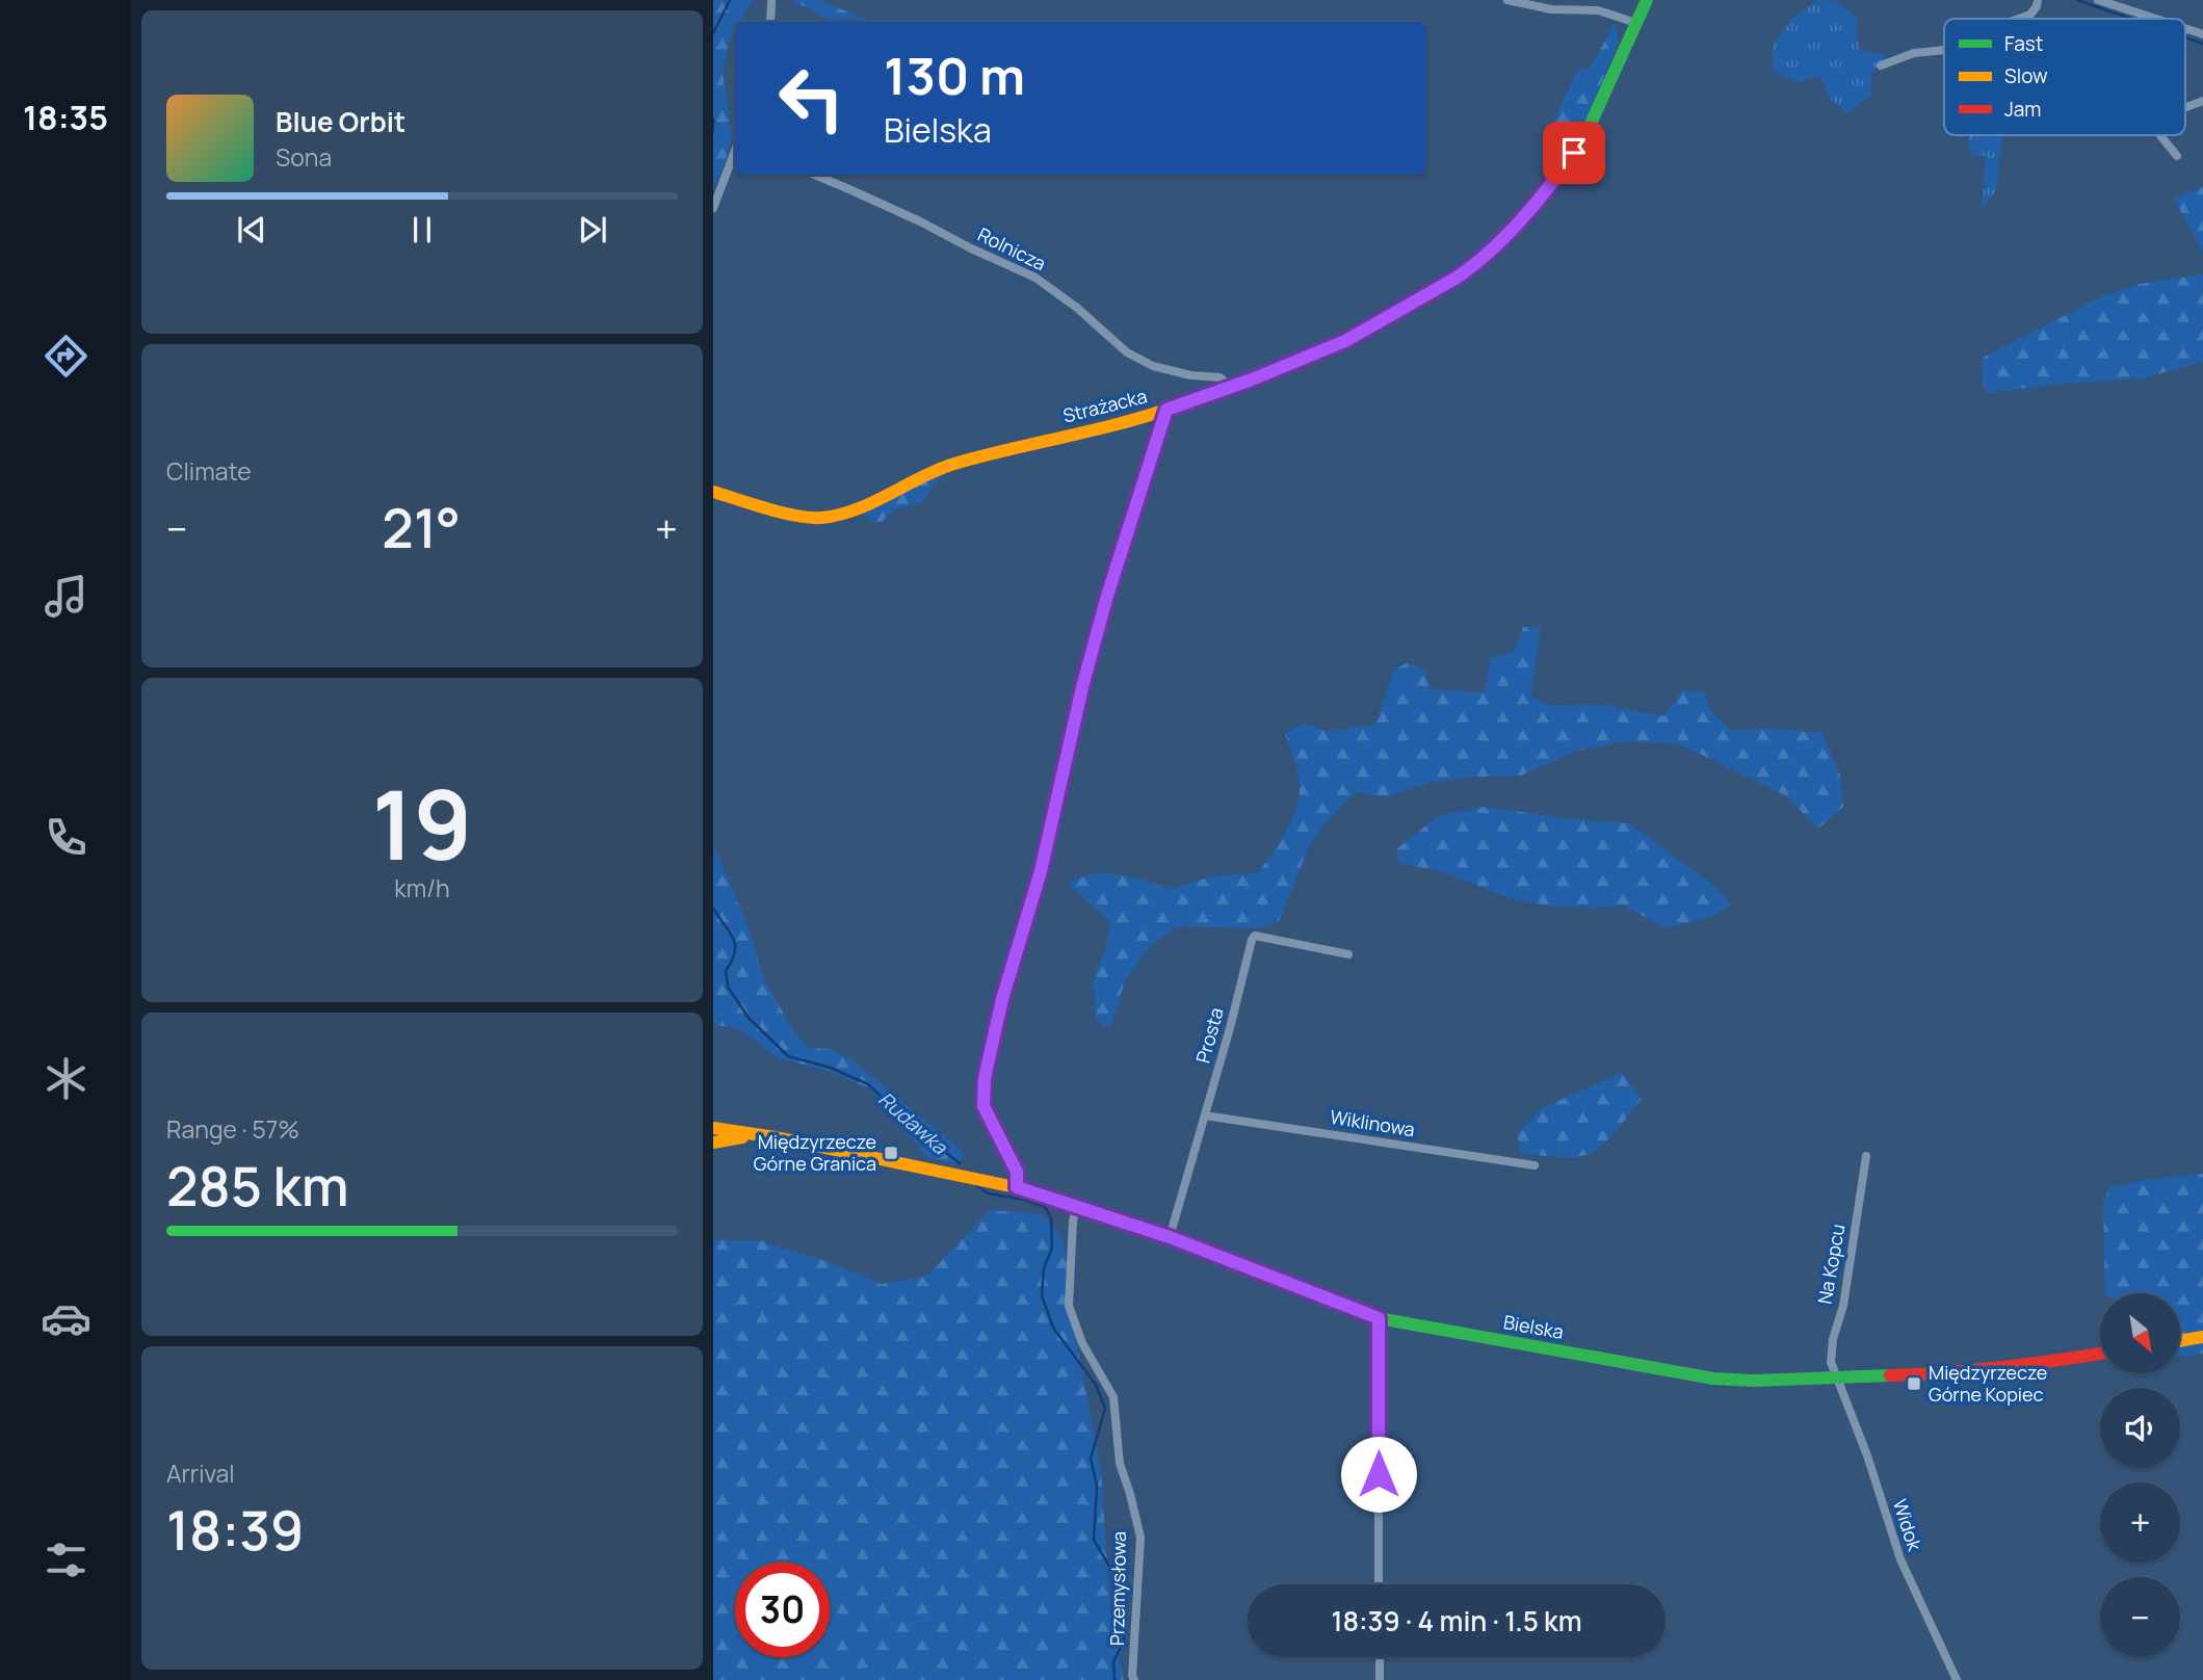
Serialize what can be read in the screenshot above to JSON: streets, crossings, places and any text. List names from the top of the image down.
{
  "streets": {
    "street": [
      "Rolnicza",
      "Strażacka",
      "Prosta",
      "Wiklinowa",
      "Na Kopcu",
      "Bielska",
      "Widok",
      "Przemysłowa"
    ]
  },
  "crossings": [
    ["Rolnicza", "Strażacka"],
    ["Prosta", "Wiklinowa"],
    ["Prosta", "Bielska"],
    ["Na Kopcu", "Bielska"],
    ["Na Kopcu", "Widok"],
    ["Bielska", "Widok"],
    ["Bielska", "Przemysłowa"]
  ],
  "water": ["Rudawka"],
  "places": {
    "transit": ["Międzyrzecze Górne Granica", "Międzyrzecze Górne Kopiec"]
  },
  "legend": ["Fast", "Slow", "Jam"],
  "north": "bottom right",
  "page": {
    "tabs": "18:35",
    "turn": ["130 m", "Bielska"],
    "song": ["Blue Orbit", "Sona"],
    "tile": [
      "Climate",
      ["19", "km/h"],
      ["Range · 57%", "285 km"],
      ["Arrival", "18:39"]
    ],
    "heat": ["−", "21°", "+"],
    "map_buttons": ["+", "−"],
    "limit": "30",
    "trip": "18:39 · 4 min · 1.5 km"
  }
}
